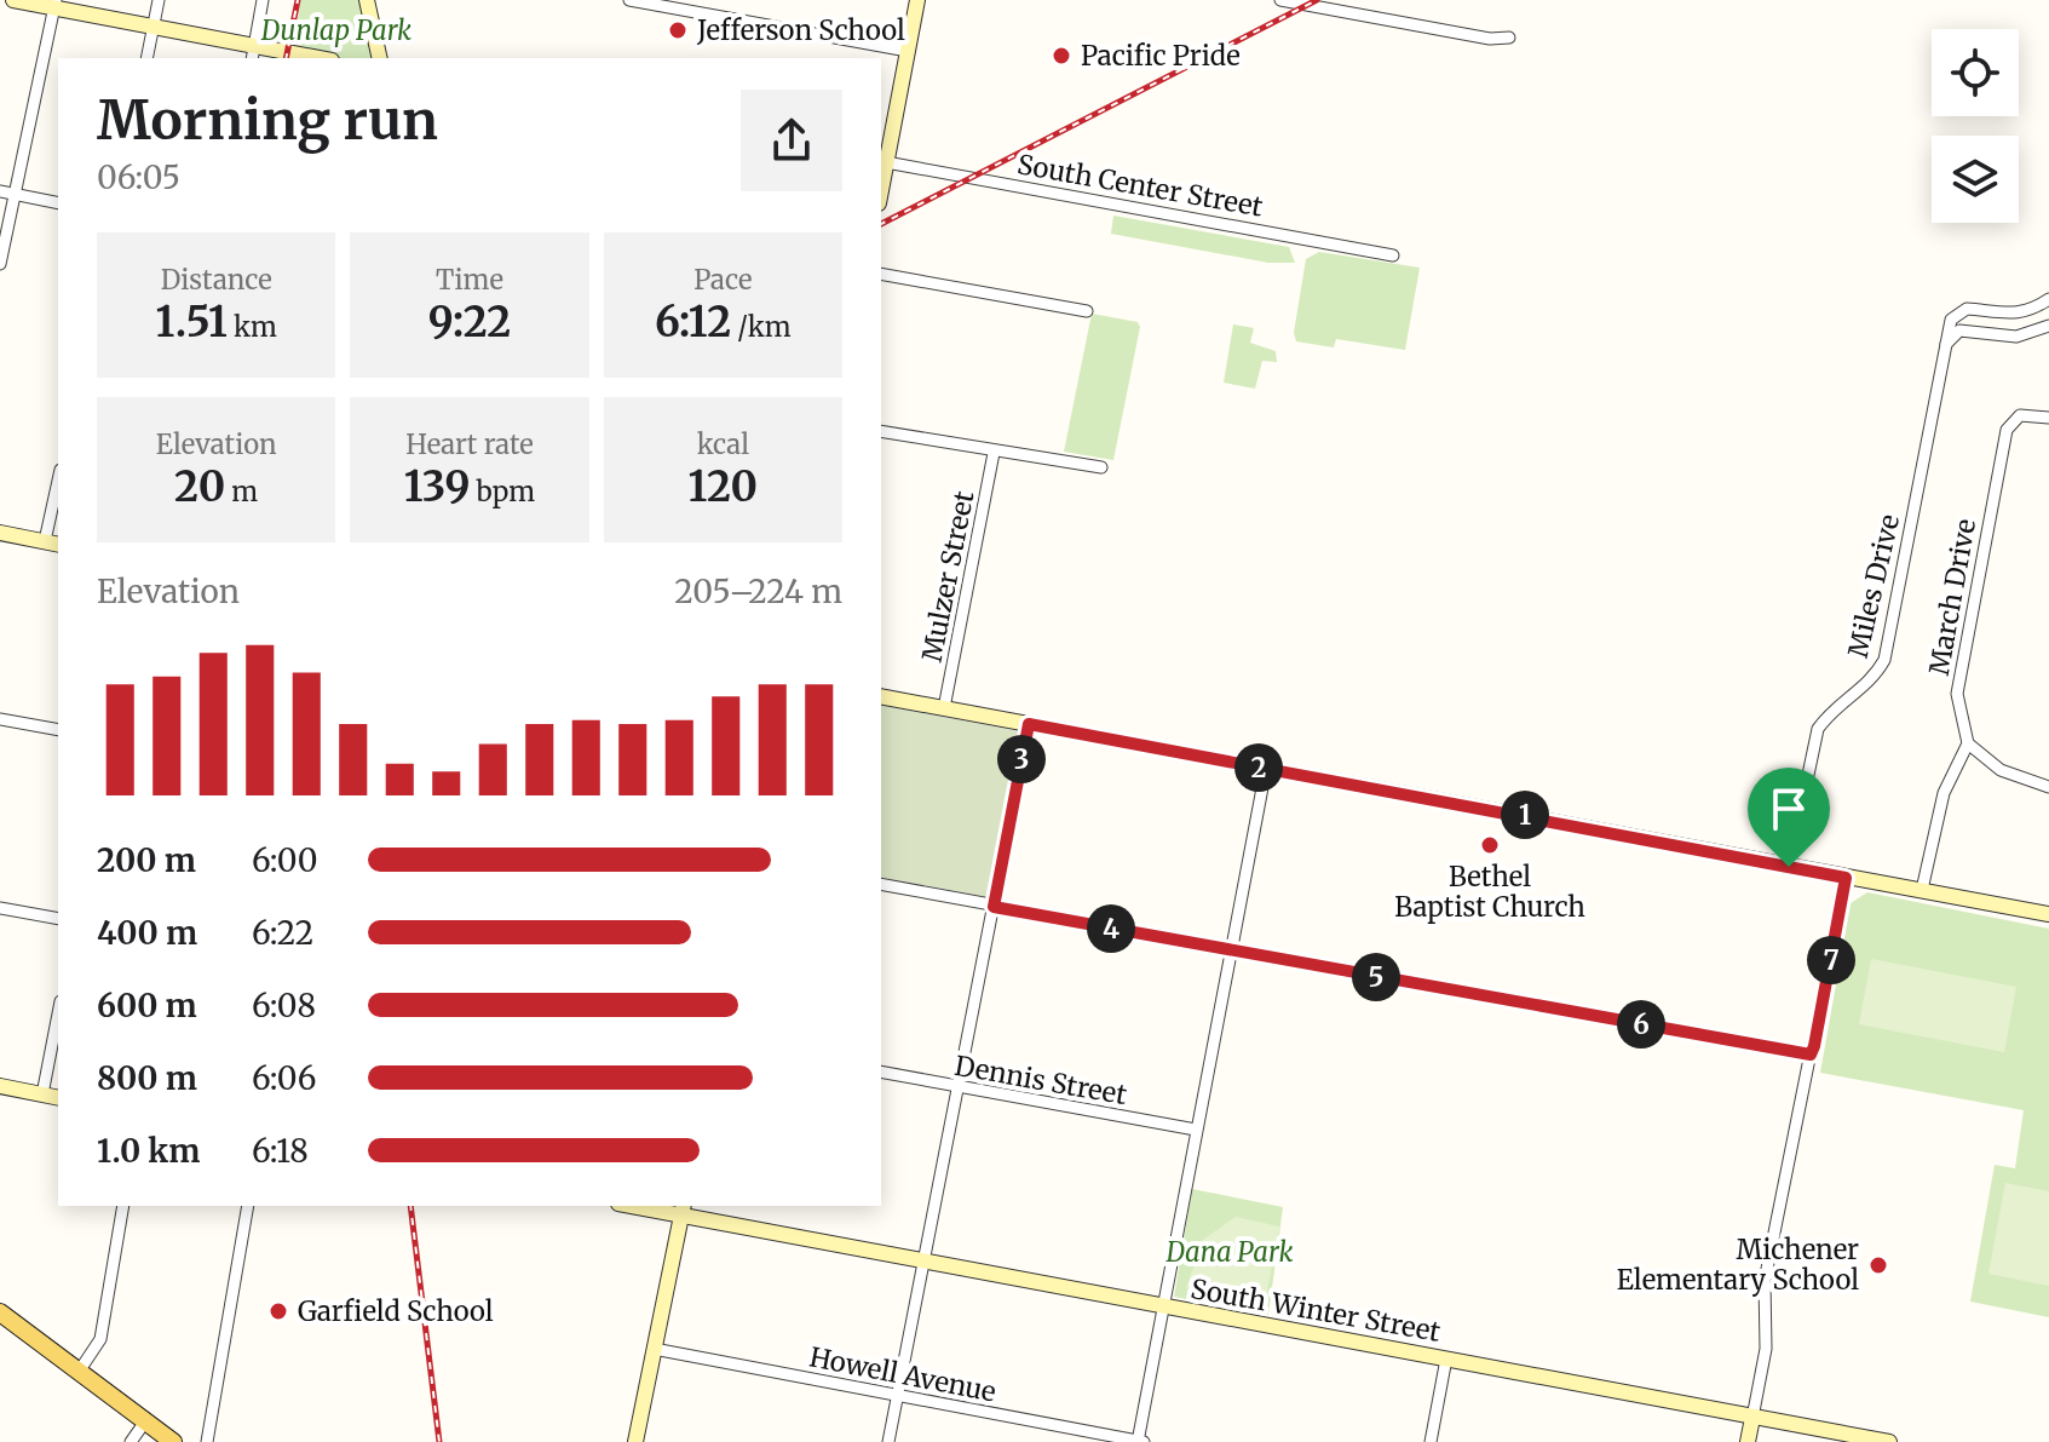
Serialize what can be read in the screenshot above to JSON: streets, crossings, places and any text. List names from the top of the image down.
{
  "streets": {
    "street": [
      "South Center Street",
      "Mulzer Street",
      "Miles Drive",
      "March Drive",
      "Dennis Street",
      "South Winter Street",
      "Howell Avenue"
    ]
  },
  "parks": ["Dunlap Park", "Dana Park"],
  "places": [
    "Jefferson School",
    "Pacific Pride",
    "Bethel Baptist Church",
    "Michener Elementary School",
    "Garfield School"
  ],
  "page": {
    "heading": ["Morning run", "06:05"],
    "stats": [
      ["Distance", "1.51 km"],
      ["Time", "9:22"],
      ["Pace", "6:12 /km"],
      ["Elevation", "20 m"],
      ["Heart rate", "139 bpm"],
      ["kcal", "120"]
    ],
    "chart": ["Elevation", "205–224 m"],
    "pins": [
      "3",
      "2",
      "1",
      "4",
      "7",
      "5",
      "6"
    ],
    "list": [
      {
        "name": "200 m",
        "note": "6:00"
      },
      {
        "name": "400 m",
        "note": "6:22"
      },
      {
        "name": "600 m",
        "note": "6:08"
      },
      {
        "name": "800 m",
        "note": "6:06"
      },
      {
        "name": "1.0 km",
        "note": "6:18"
      }
    ]
  }
}
